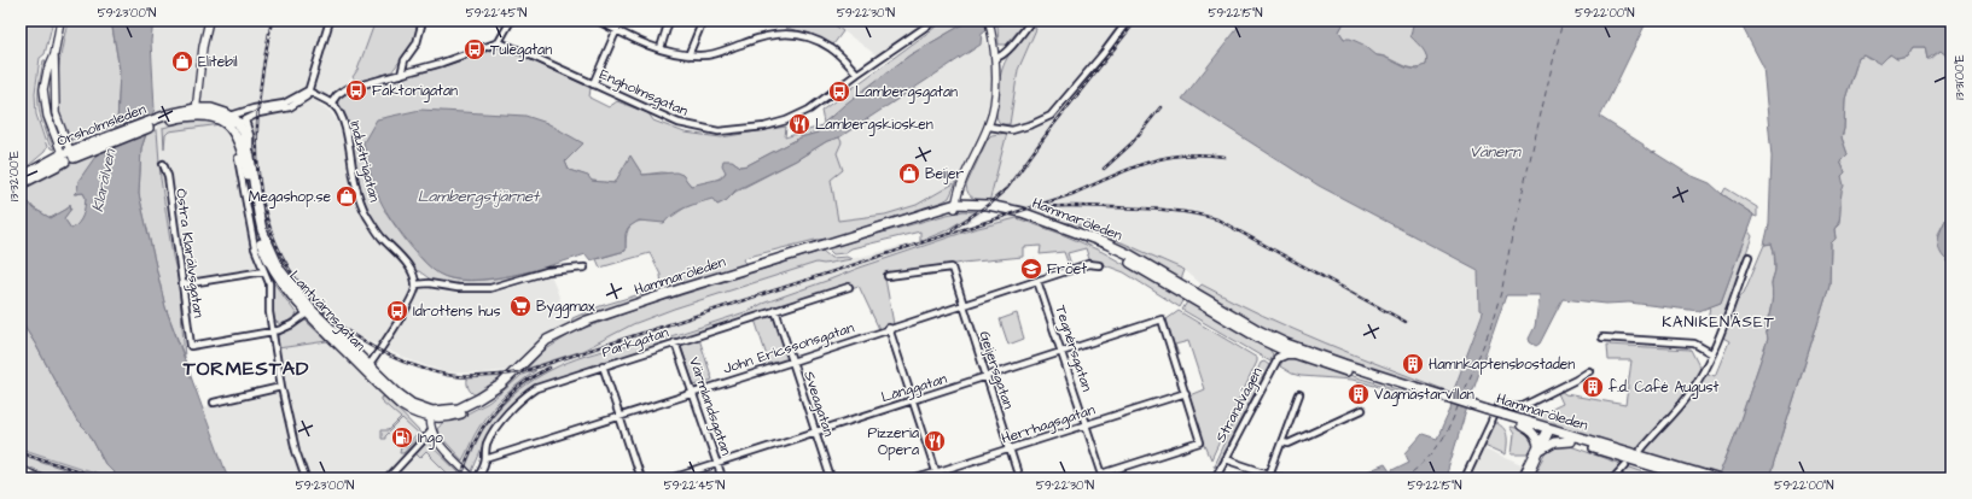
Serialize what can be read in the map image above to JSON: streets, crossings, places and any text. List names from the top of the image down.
{
  "streets": {
    "main road": ["Örsholmsleden", "Hammaröleden", "Lantvärnsgatan"],
    "street": [
      "Engholmsgatan",
      "Industrigatan",
      "Östra Klarälvsgatan",
      "Parkgatan",
      "John Ericssonsgatan",
      "Tegnérsgatan",
      "Geijersgatan",
      "Långgatan",
      "Sveagatan",
      "Strandvägen",
      "Värmlandsgatan",
      "Herrhagsgatan"
    ]
  },
  "crossings": [
    ["Hammaröleden", "Lantvärnsgatan"],
    ["Hammaröleden", "Strandvägen"],
    ["Parkgatan", "John Ericssonsgatan"],
    ["Parkgatan", "Sveagatan"],
    ["Parkgatan", "Värmlandsgatan"],
    ["John Ericssonsgatan", "Tegnérsgatan"],
    ["John Ericssonsgatan", "Geijersgatan"],
    ["John Ericssonsgatan", "Sveagatan"],
    ["John Ericssonsgatan", "Värmlandsgatan"],
    ["Tegnérsgatan", "Långgatan"],
    ["Tegnérsgatan", "Herrhagsgatan"],
    ["Geijersgatan", "Långgatan"],
    ["Geijersgatan", "Herrhagsgatan"],
    ["Långgatan", "Sveagatan"],
    ["Långgatan", "Värmlandsgatan"],
    ["Långgatan", "Herrhagsgatan"]
  ],
  "districts": ["KANIKENÄSET", "TORMESTAD"],
  "water": ["Vänern", "Klarälven", "Lambergstjärnet"],
  "places": {
    "bus stop": [
      "Tulegatan",
      "Faktorigatan",
      "Lambergsgatan",
      "Idrottens hus"
    ],
    "shop": ["Elitebil", "Beijer", "Megashop.se"],
    "restaurant": ["Lambergskiosken", "Pizzeria Opera"],
    "school or university": ["Fröet"],
    "supermarket": ["Byggmax"],
    "building": ["Hamnkaptensbostaden", "f.d. Café August", "Vågmästarvillan"],
    "fuel station": ["Ingo"]
  },
  "coordinates": [
    "59°23'00\"N",
    "59°22'45\"N",
    "59°22'30\"N",
    "59°22'15\"N",
    "59°22'00\"N",
    "13°31'00\"E",
    "13°32'00\"E"
  ]
}
